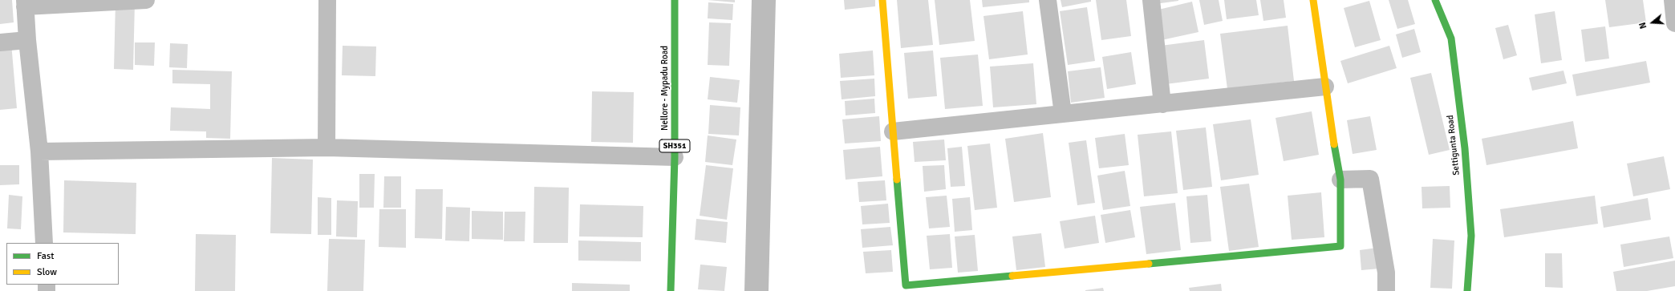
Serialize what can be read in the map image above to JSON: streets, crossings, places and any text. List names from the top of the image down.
{
  "streets": {
    "street": ["Nellore - Mypadu Road", "Settigunta Road", "SH351"]
  },
  "legend": ["Fast", "Slow"],
  "north": "left"
}
